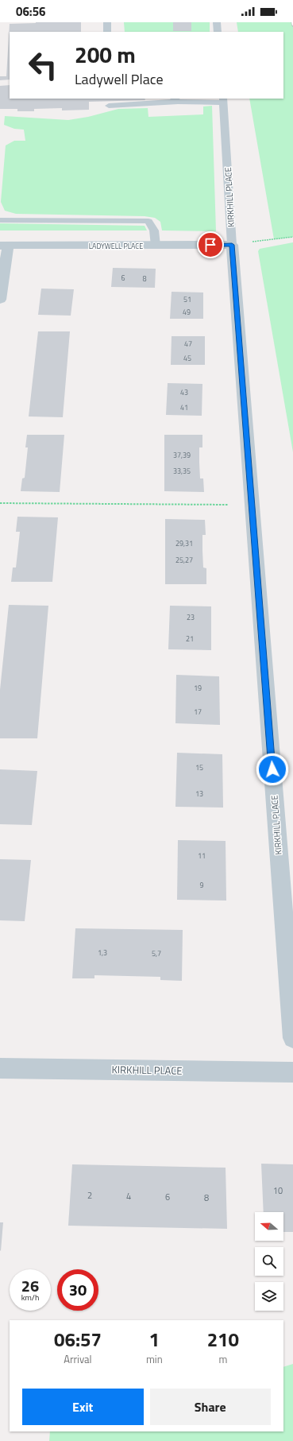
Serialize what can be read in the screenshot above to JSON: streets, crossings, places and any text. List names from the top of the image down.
{
  "streets": {
    "street": ["KIRKHILL PLACE", "LADYWELL PLACE"]
  },
  "crossings": [
    ["KIRKHILL PLACE", "LADYWELL PLACE"]
  ],
  "house_numbers": [
    "6",
    "8",
    "51",
    "49",
    "47",
    "45",
    "43",
    "41",
    "37,39",
    "33,35",
    "29,31",
    "25,27",
    "23",
    "21",
    "19",
    "17",
    "15",
    "13",
    "11",
    "9",
    "1,3",
    "5,7",
    "10",
    "2",
    "4",
    "6",
    "8"
  ],
  "north": "left",
  "page": {
    "status": "06:56",
    "turn": ["200 m", "Ladywell Place"],
    "speed": "26 km/h",
    "limit": "30",
    "eta": [
      "06:57",
      "Arrival",
      "1",
      "min",
      "210",
      "m"
    ],
    "buttons": ["Exit", "Share"]
  }
}
